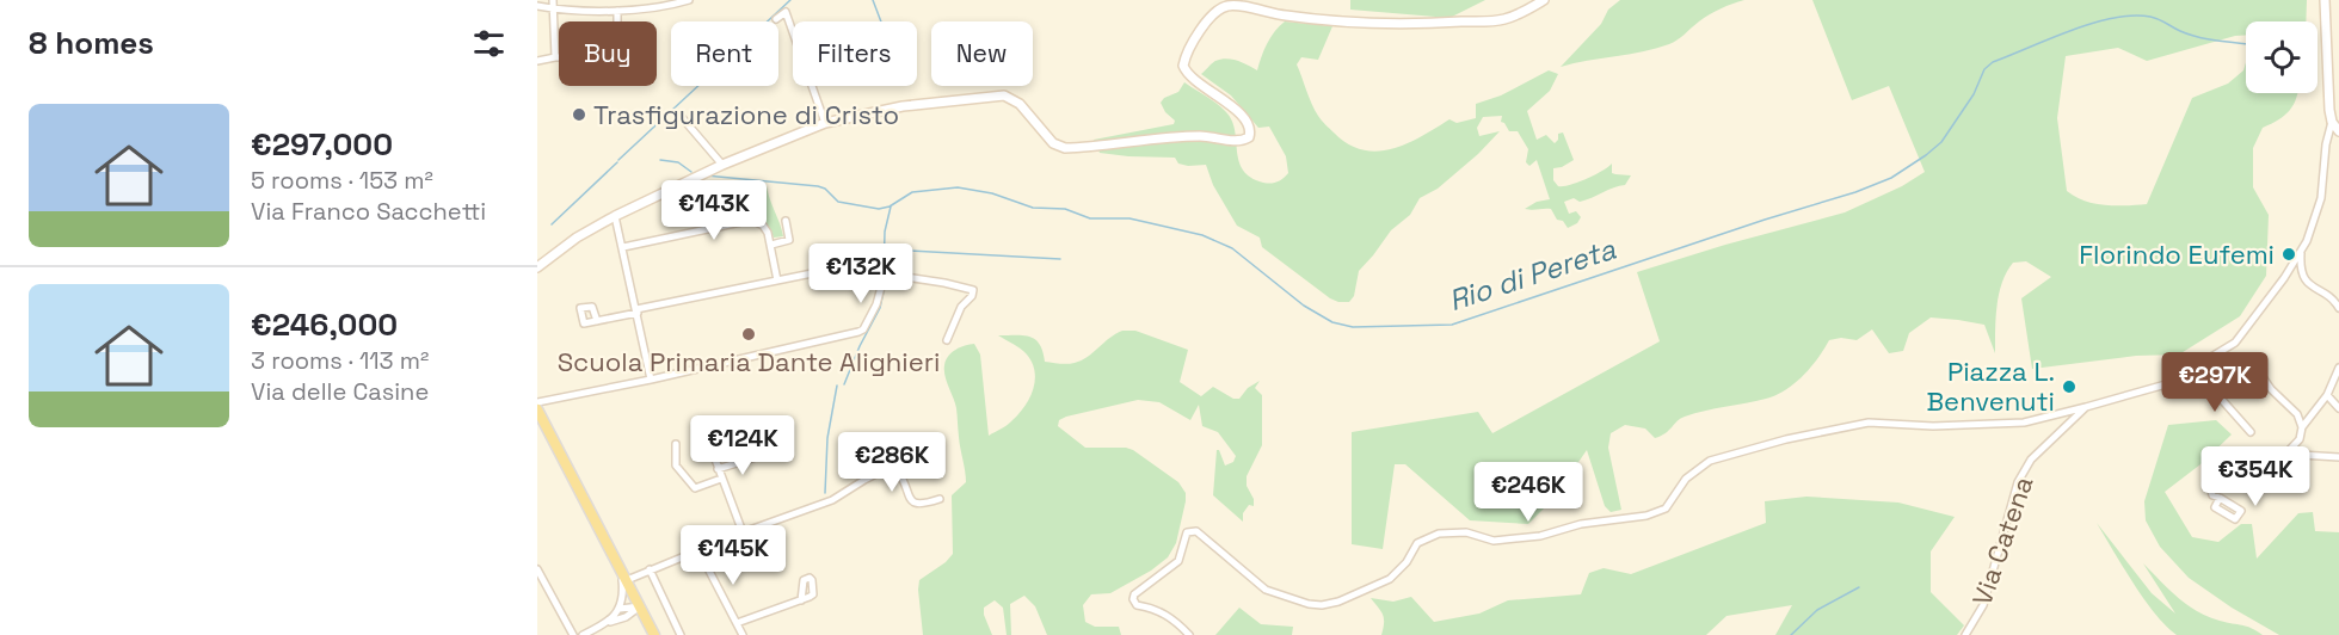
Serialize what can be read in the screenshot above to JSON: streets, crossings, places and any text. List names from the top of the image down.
{
  "streets": {
    "street": ["Via Catena"]
  },
  "water": ["Rio di Pereta"],
  "places": [
    "Trasfigurazione di Cristo",
    "Florindo Eufemi",
    "Scuola Primaria Dante Alighieri",
    "Piazza L. Benvenuti"
  ],
  "page": {
    "heading": "8 homes",
    "chip": [
      "Buy",
      "Rent",
      "Filters",
      "New"
    ],
    "list": [
      {
        "name": "€297,000",
        "note": "5 rooms · 153 m² · Via Franco Sacchetti"
      },
      {
        "name": "€246,000",
        "note": "3 rooms · 113 m² · Via delle Casine"
      }
    ],
    "price": [
      "€143K",
      "€132K",
      "€297K",
      "€124K",
      "€286K",
      "€354K",
      "€246K",
      "€145K"
    ]
  }
}
